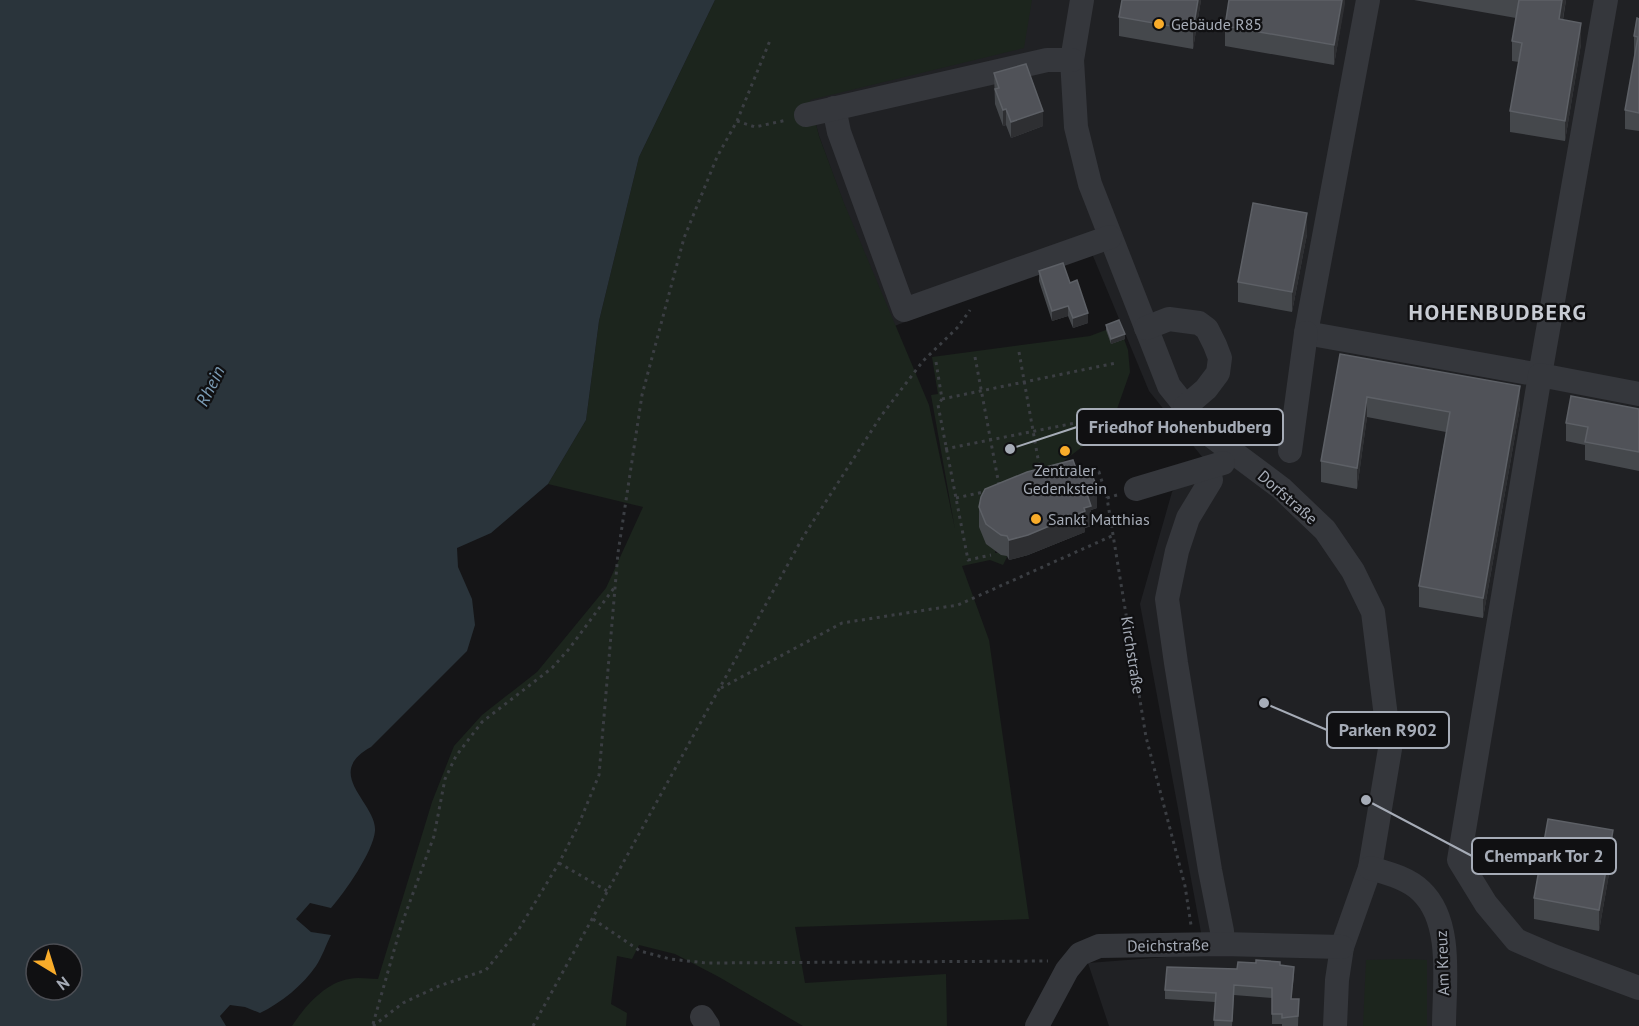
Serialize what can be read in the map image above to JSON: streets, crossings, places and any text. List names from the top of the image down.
{
  "streets": {
    "street": ["Dorfstraße", "Deichstraße", "Am Kreuz"],
    "path": ["Kirchstraße"]
  },
  "crossings": [
    ["Dorfstraße", "Deichstraße"],
    ["Dorfstraße", "Am Kreuz"],
    ["Kirchstraße", "Deichstraße"]
  ],
  "districts": ["HOHENBUDBERG"],
  "water": ["Rhein"],
  "places": [
    "Gebäude R85",
    "Friedhof Hohenbudberg",
    "Zentraler Gedenkstein",
    "Sankt Matthias",
    "Parken R902",
    "Chempark Tor 2"
  ],
  "north": "bottom right"
}
